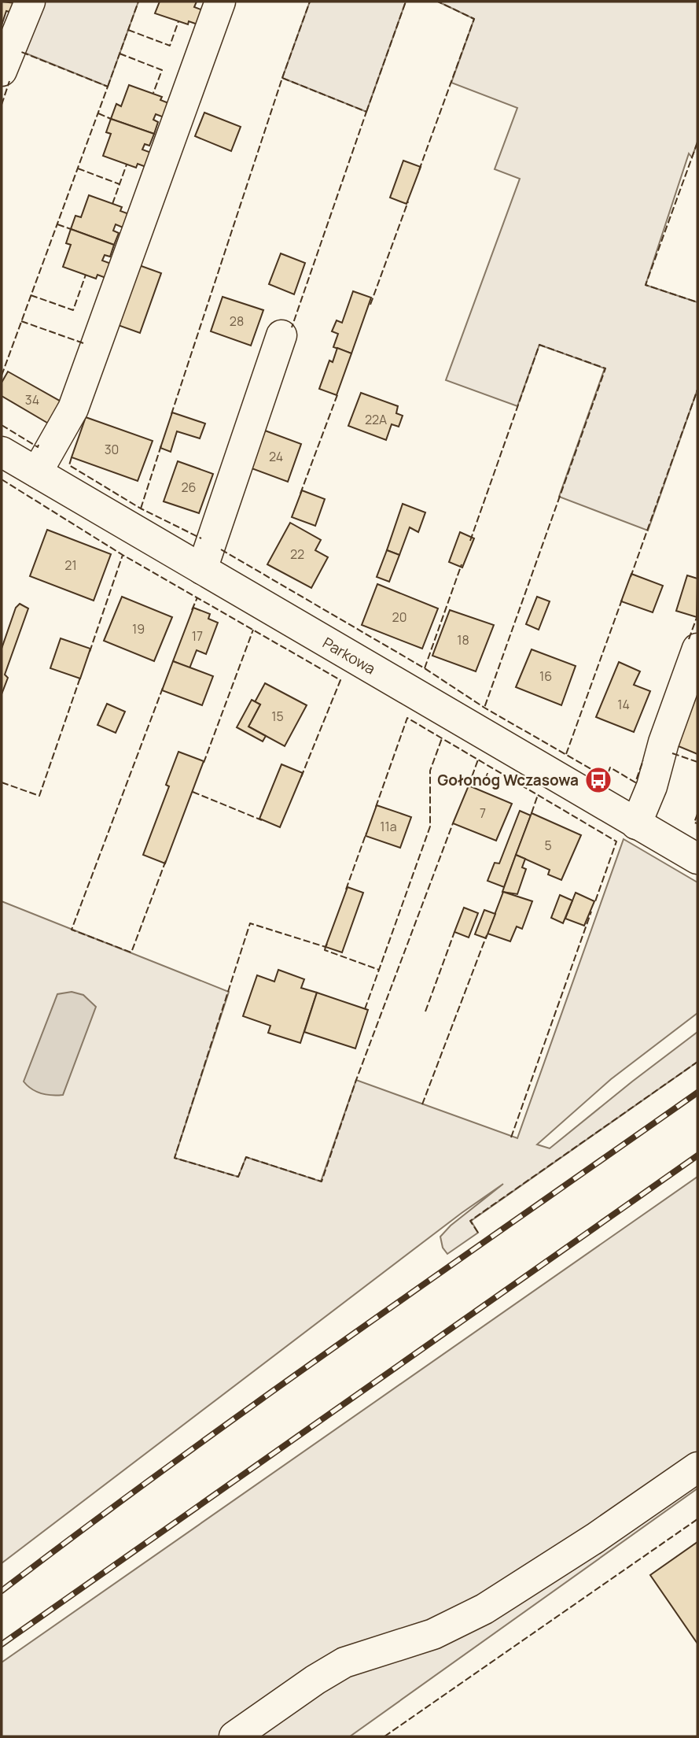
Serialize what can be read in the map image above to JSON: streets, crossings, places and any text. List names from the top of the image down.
{
  "streets": {
    "street": ["Parkowa"]
  },
  "places": {
    "bus stop": ["Gołonóg Wczasowa"]
  },
  "house_numbers": [
    "28",
    "34",
    "22A",
    "30",
    "24",
    "26",
    "22",
    "21",
    "20",
    "19",
    "17",
    "18",
    "16",
    "14",
    "15",
    "7",
    "11a",
    "5"
  ]
}
